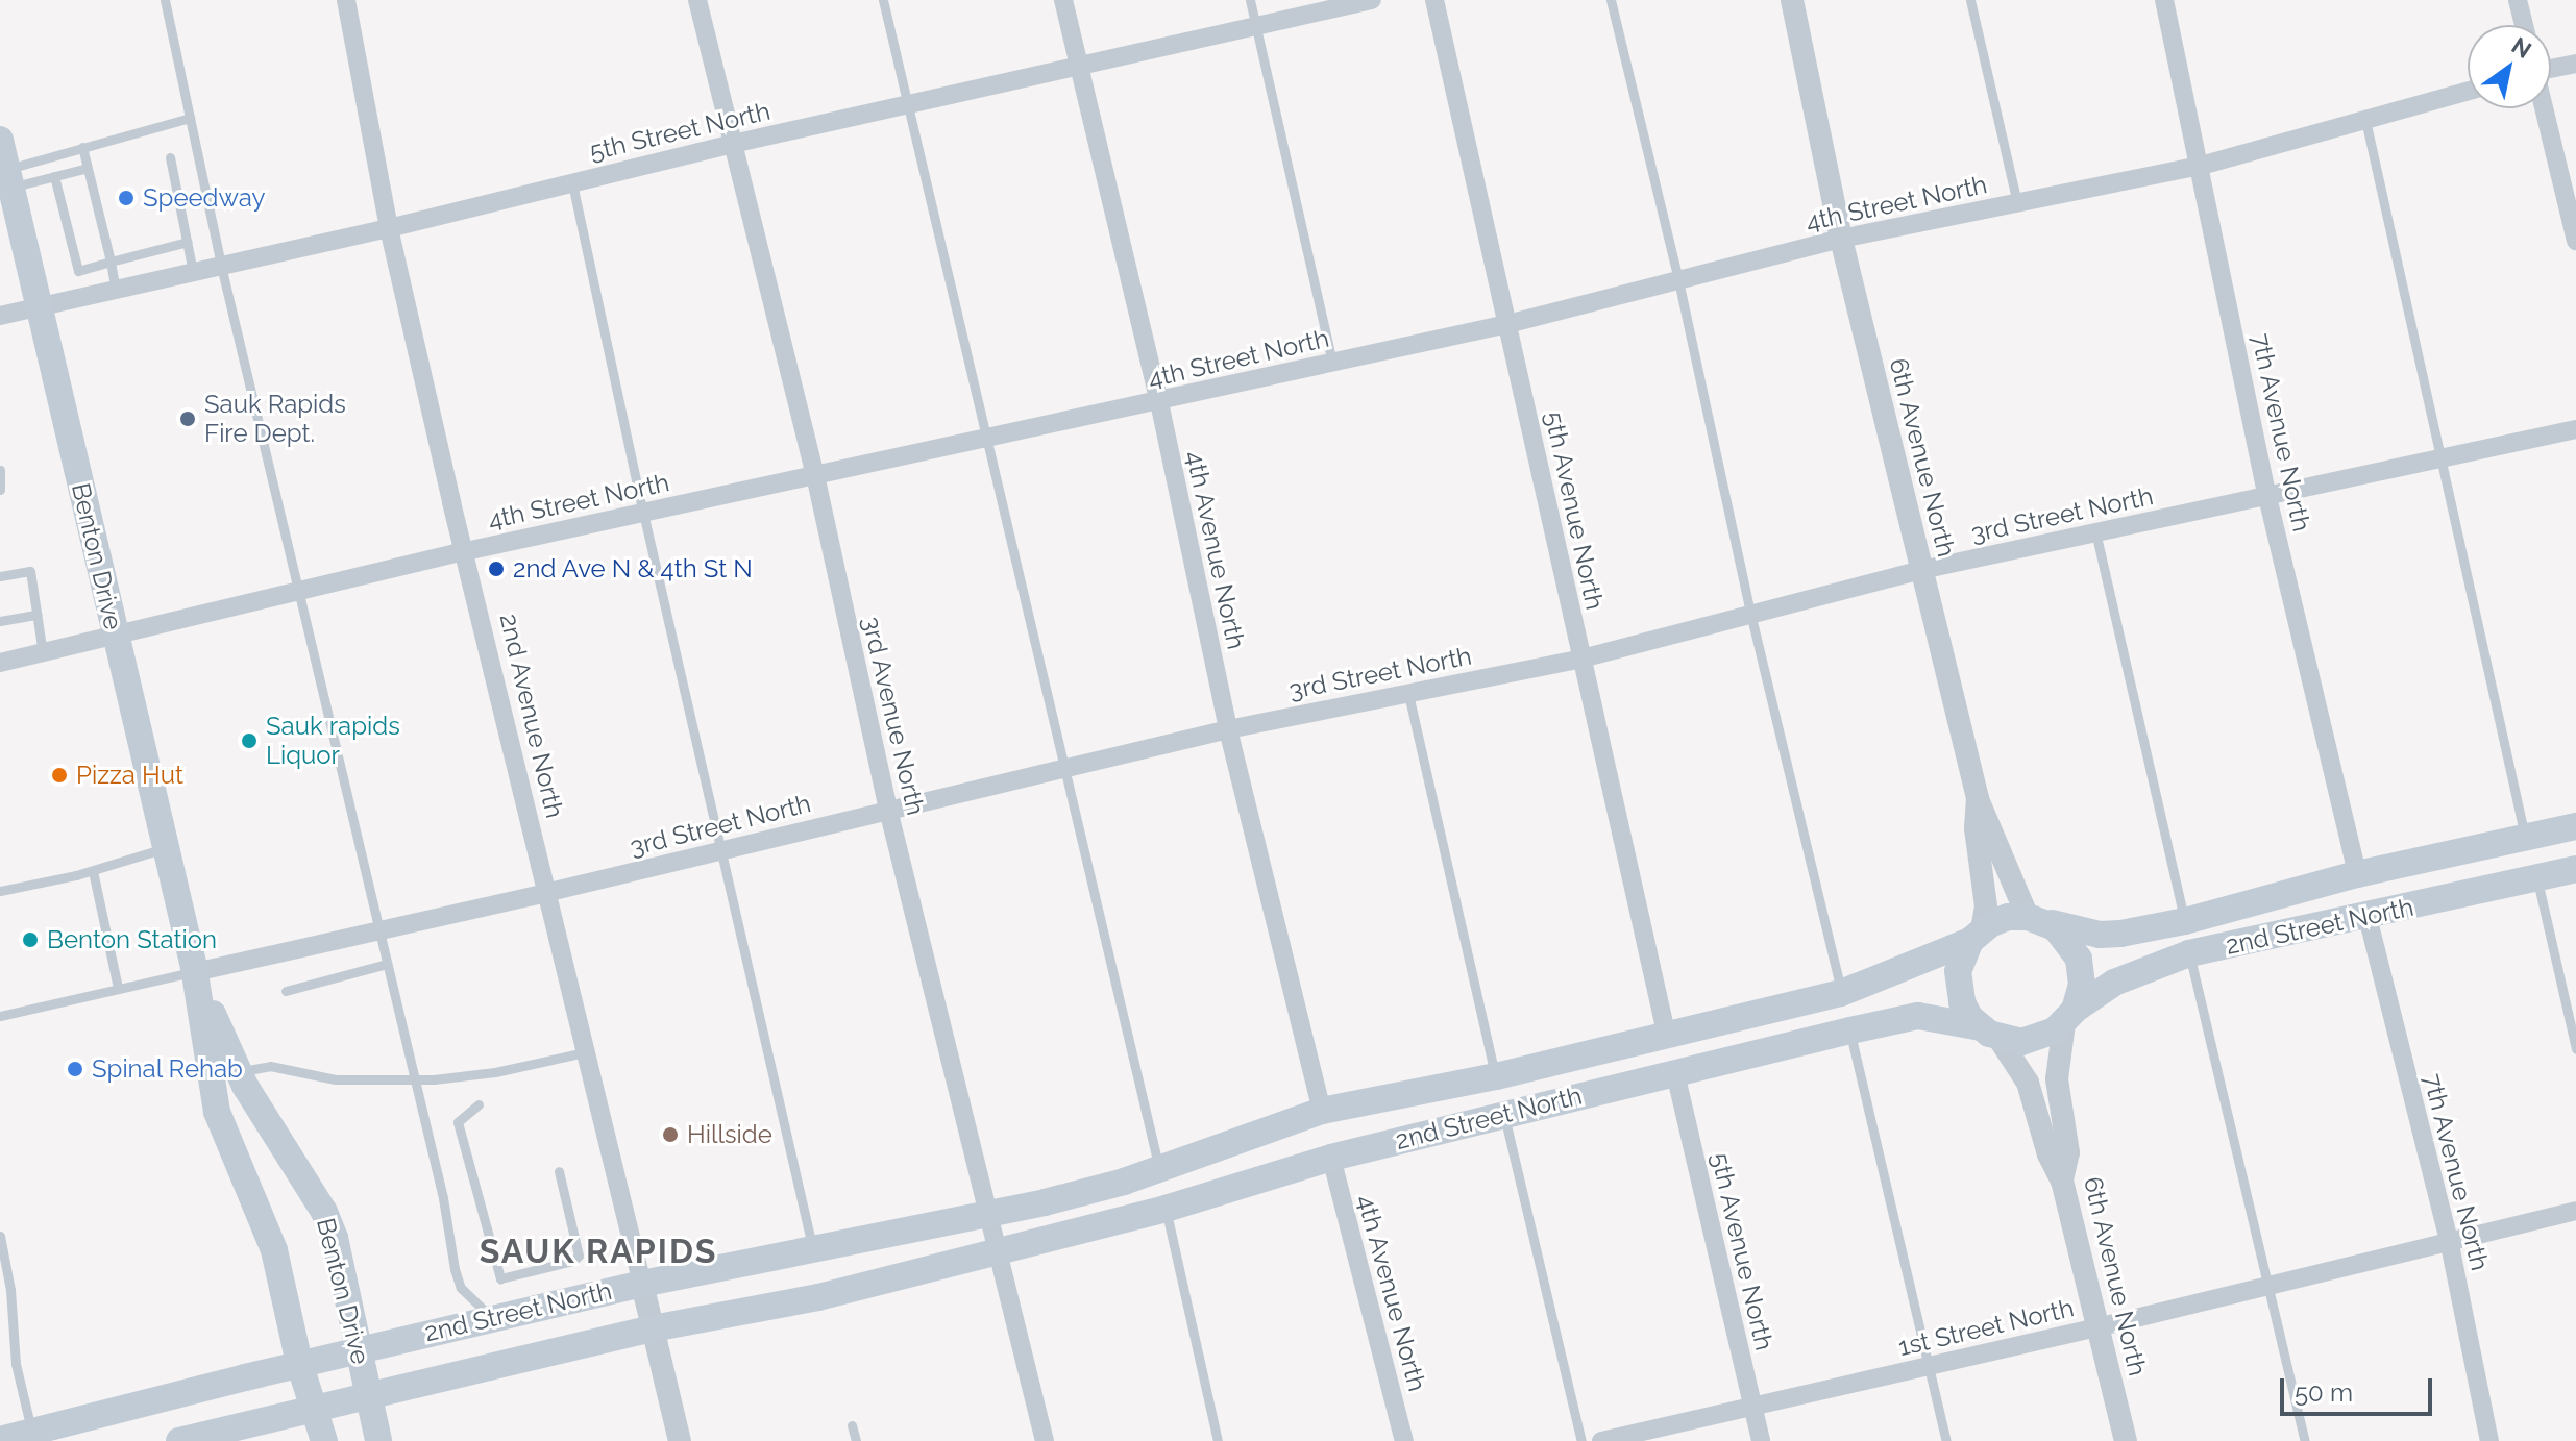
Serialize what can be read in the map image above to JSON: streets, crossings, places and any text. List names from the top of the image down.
{
  "streets": {
    "main road": ["Benton Drive", "2nd Street North"],
    "street": [
      "5th Street North",
      "4th Street North",
      "7th Avenue North",
      "6th Avenue North",
      "5th Avenue North",
      "3rd Street North",
      "4th Avenue North",
      "2nd Avenue North",
      "3rd Avenue North",
      "1st Street North"
    ]
  },
  "crossings": [
    ["5th Street North", "4th Avenue North"],
    ["5th Street North", "Benton Drive"],
    ["5th Street North", "2nd Avenue North"],
    ["5th Street North", "3rd Avenue North"],
    ["4th Street North", "7th Avenue North"],
    ["4th Street North", "6th Avenue North"],
    ["4th Street North", "5th Avenue North"],
    ["4th Street North", "4th Avenue North"],
    ["4th Street North", "Benton Drive"],
    ["4th Street North", "2nd Avenue North"],
    ["4th Street North", "3rd Avenue North"],
    ["7th Avenue North", "3rd Street North"],
    ["7th Avenue North", "2nd Street North"],
    ["7th Avenue North", "1st Street North"],
    ["6th Avenue North", "3rd Street North"],
    ["6th Avenue North", "2nd Street North"],
    ["6th Avenue North", "1st Street North"],
    ["5th Avenue North", "3rd Street North"],
    ["5th Avenue North", "2nd Street North"],
    ["5th Avenue North", "1st Street North"],
    ["3rd Street North", "4th Avenue North"],
    ["3rd Street North", "Benton Drive"],
    ["3rd Street North", "2nd Avenue North"],
    ["3rd Street North", "3rd Avenue North"],
    ["4th Avenue North", "2nd Street North"],
    ["Benton Drive", "2nd Street North"],
    ["2nd Avenue North", "2nd Street North"],
    ["3rd Avenue North", "2nd Street North"]
  ],
  "districts": ["SAUK RAPIDS"],
  "places": [
    "Speedway",
    "Sauk Rapids Fire Dept.",
    "2nd Ave N & 4th St N",
    "Sauk rapids Liquor",
    "Pizza Hut",
    "Benton Station",
    "Spinal Rehab",
    "Hillside"
  ],
  "scale_bar": "50 m",
  "north": "top right"
}
